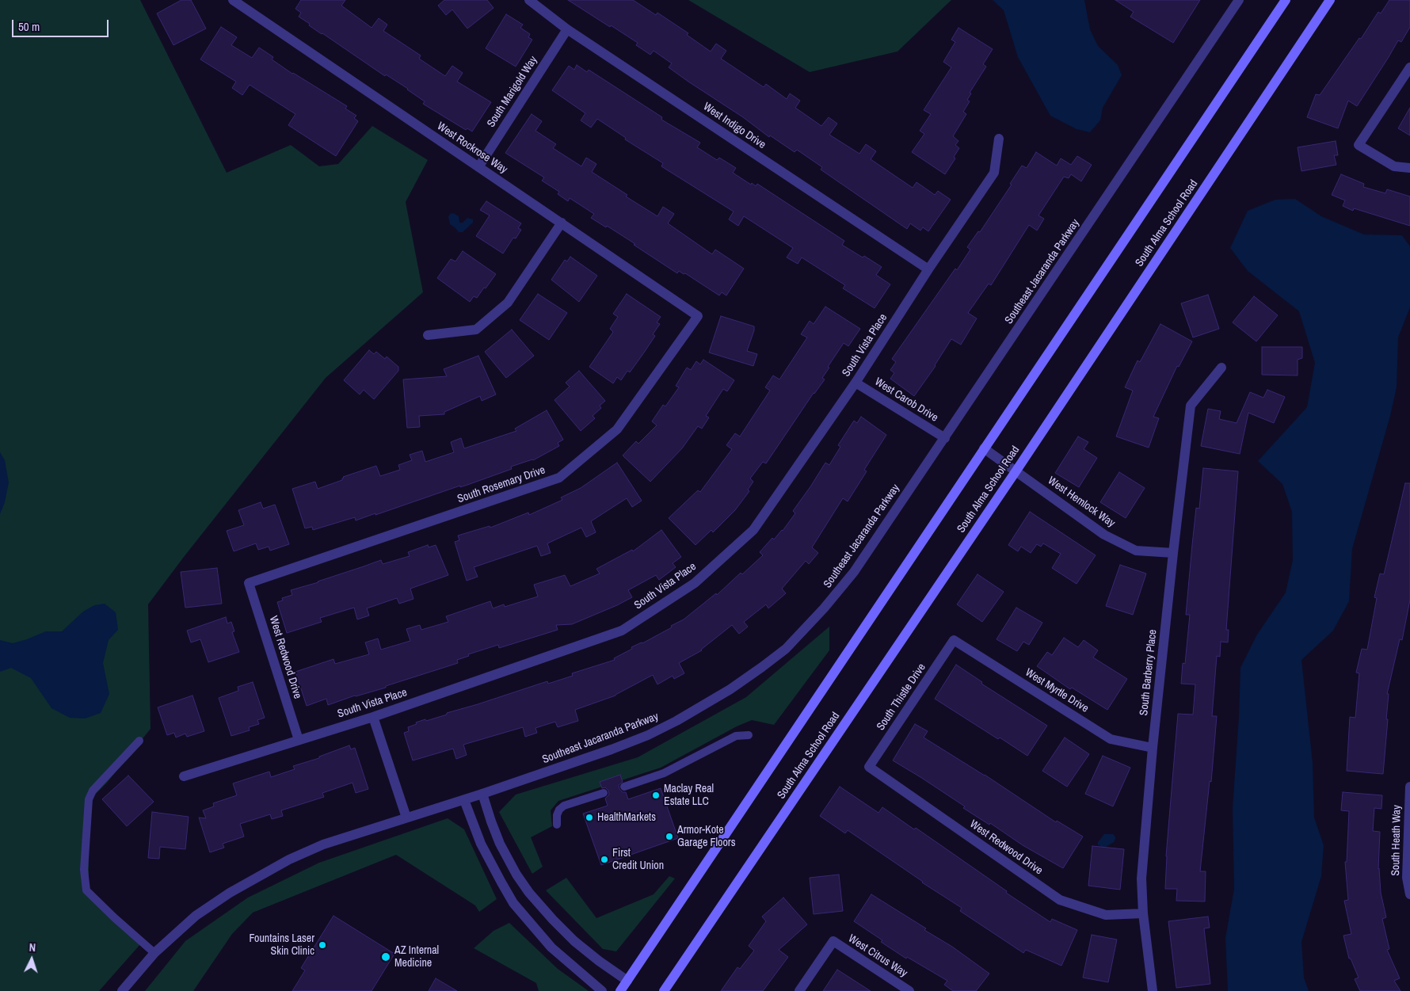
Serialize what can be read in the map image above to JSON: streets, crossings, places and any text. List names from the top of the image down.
{
  "streets": {
    "main road": ["South Alma School Road"],
    "street": [
      "South Marigold Way",
      "West Indigo Drive",
      "West Rockrose Way",
      "Southeast Jacaranda Parkway",
      "South Vista Place",
      "West Carob Drive",
      "South Rosemary Drive",
      "West Hemlock Way",
      "West Redwood Drive",
      "South Barberry Place",
      "West Myrtle Drive",
      "South Thistle Drive",
      "South Heath Way",
      "West Citrus Way"
    ]
  },
  "crossings": [
    ["South Marigold Way", "West Indigo Drive"],
    ["South Marigold Way", "West Rockrose Way"],
    ["West Indigo Drive", "South Vista Place"],
    ["West Rockrose Way", "South Rosemary Drive"],
    ["South Alma School Road", "West Hemlock Way"],
    ["Southeast Jacaranda Parkway", "West Carob Drive"],
    ["South Vista Place", "West Carob Drive"],
    ["South Vista Place", "West Redwood Drive"],
    ["South Rosemary Drive", "West Redwood Drive"],
    ["West Hemlock Way", "South Barberry Place"],
    ["West Redwood Drive", "South Barberry Place"],
    ["West Redwood Drive", "South Thistle Drive"],
    ["South Barberry Place", "West Myrtle Drive"],
    ["West Myrtle Drive", "South Thistle Drive"]
  ],
  "places": [
    "Maclay Real Estate LLC",
    "HealthMarkets",
    "Armor-Kote Garage Floors",
    "First Credit Union",
    "Fountains Laser Skin Clinic",
    "AZ Internal Medicine"
  ],
  "scale_bar": "50 m",
  "north": "top"
}
